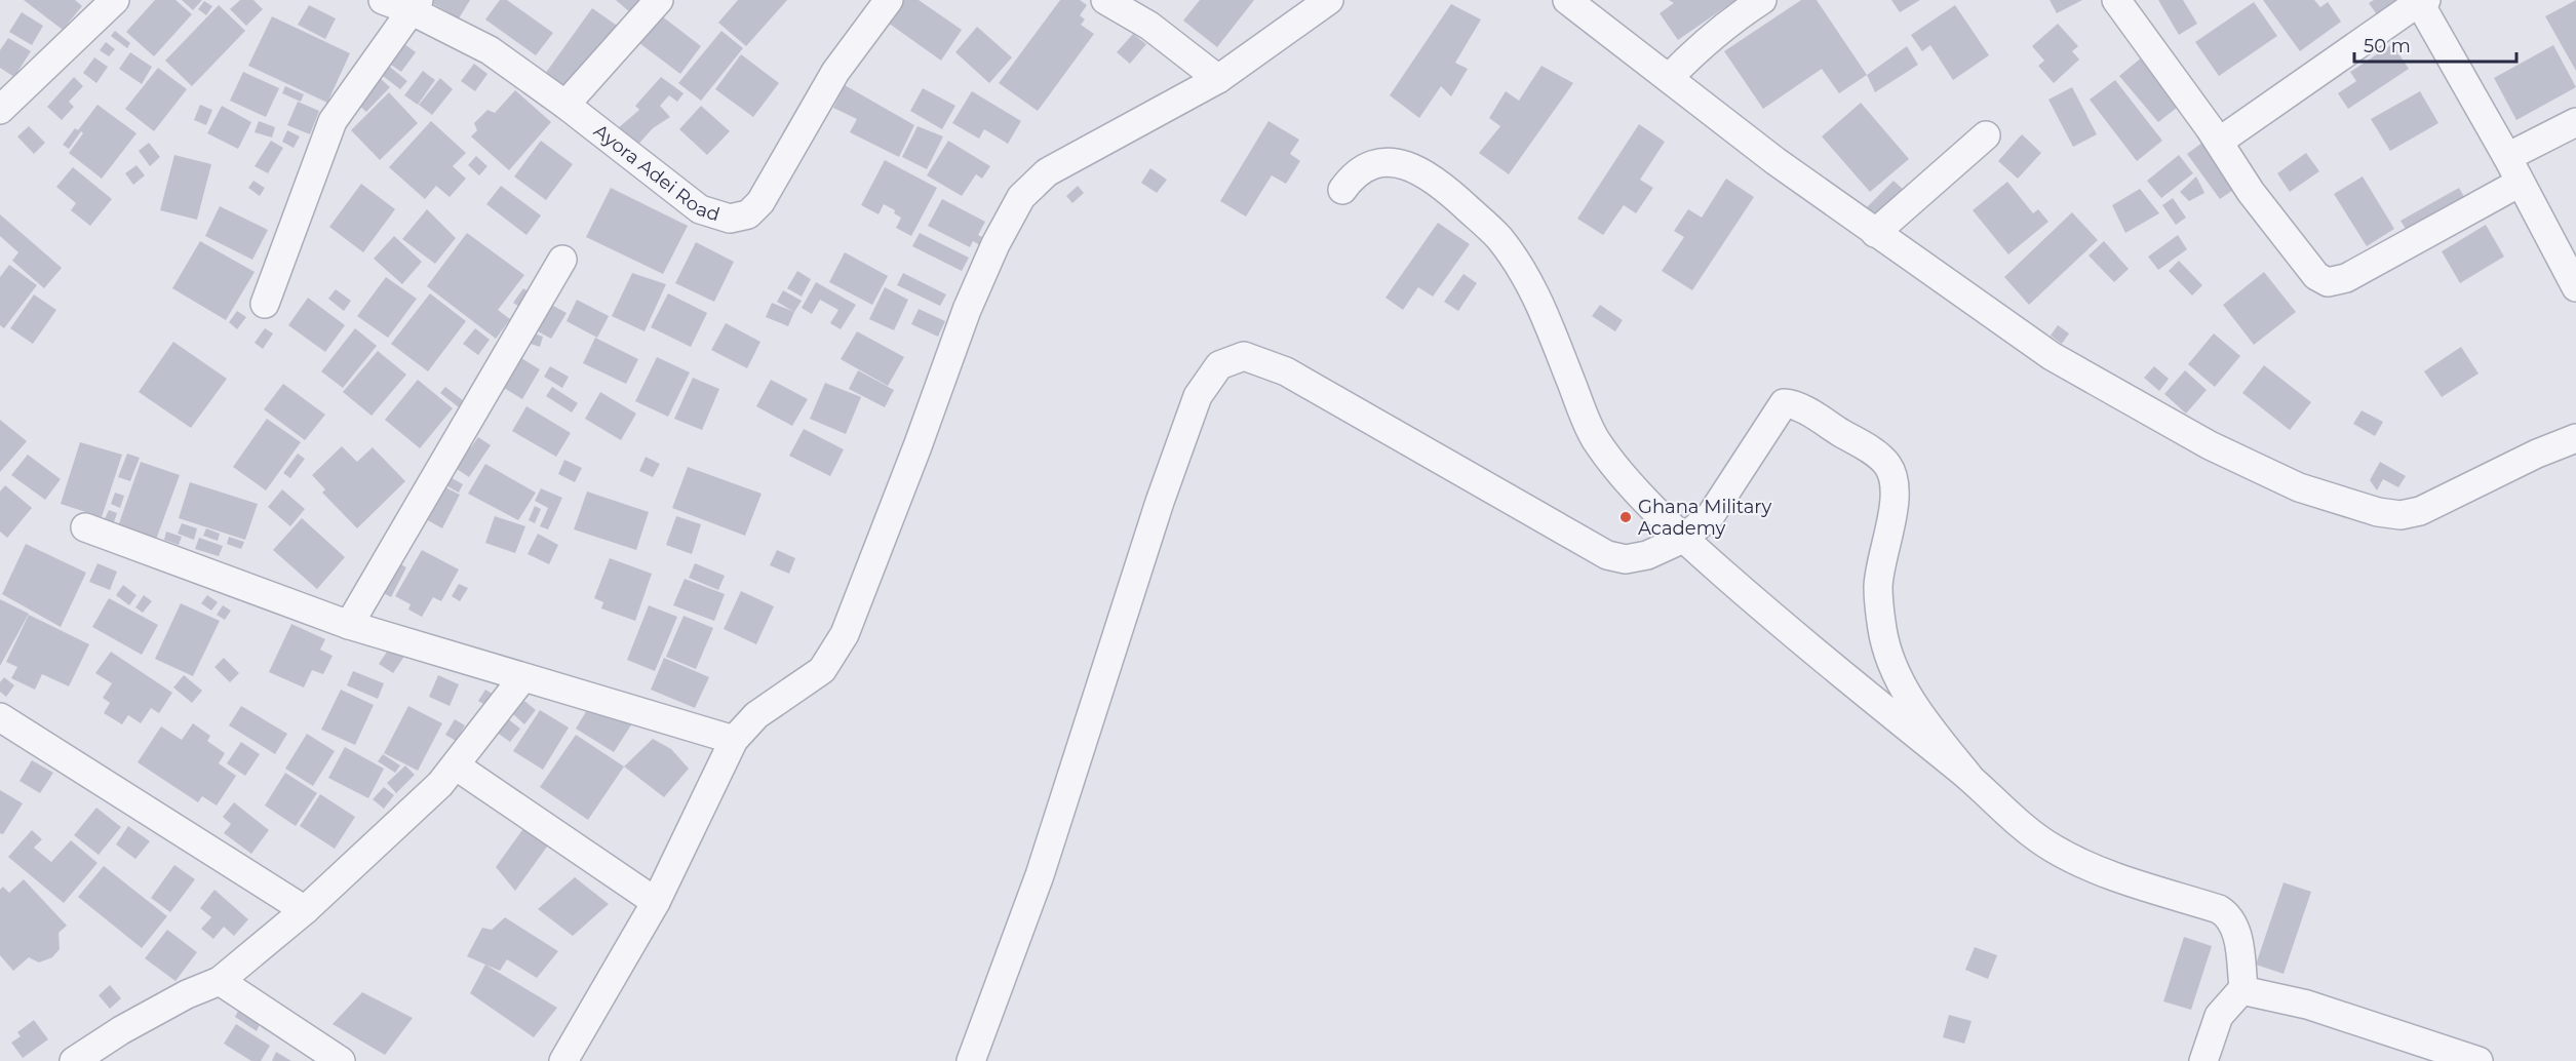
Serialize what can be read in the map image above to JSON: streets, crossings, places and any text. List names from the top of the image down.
{
  "streets": {
    "street": ["Ayora Adei Road"]
  },
  "places": ["Ghana Military Academy"],
  "scale_bar": "50 m"
}
